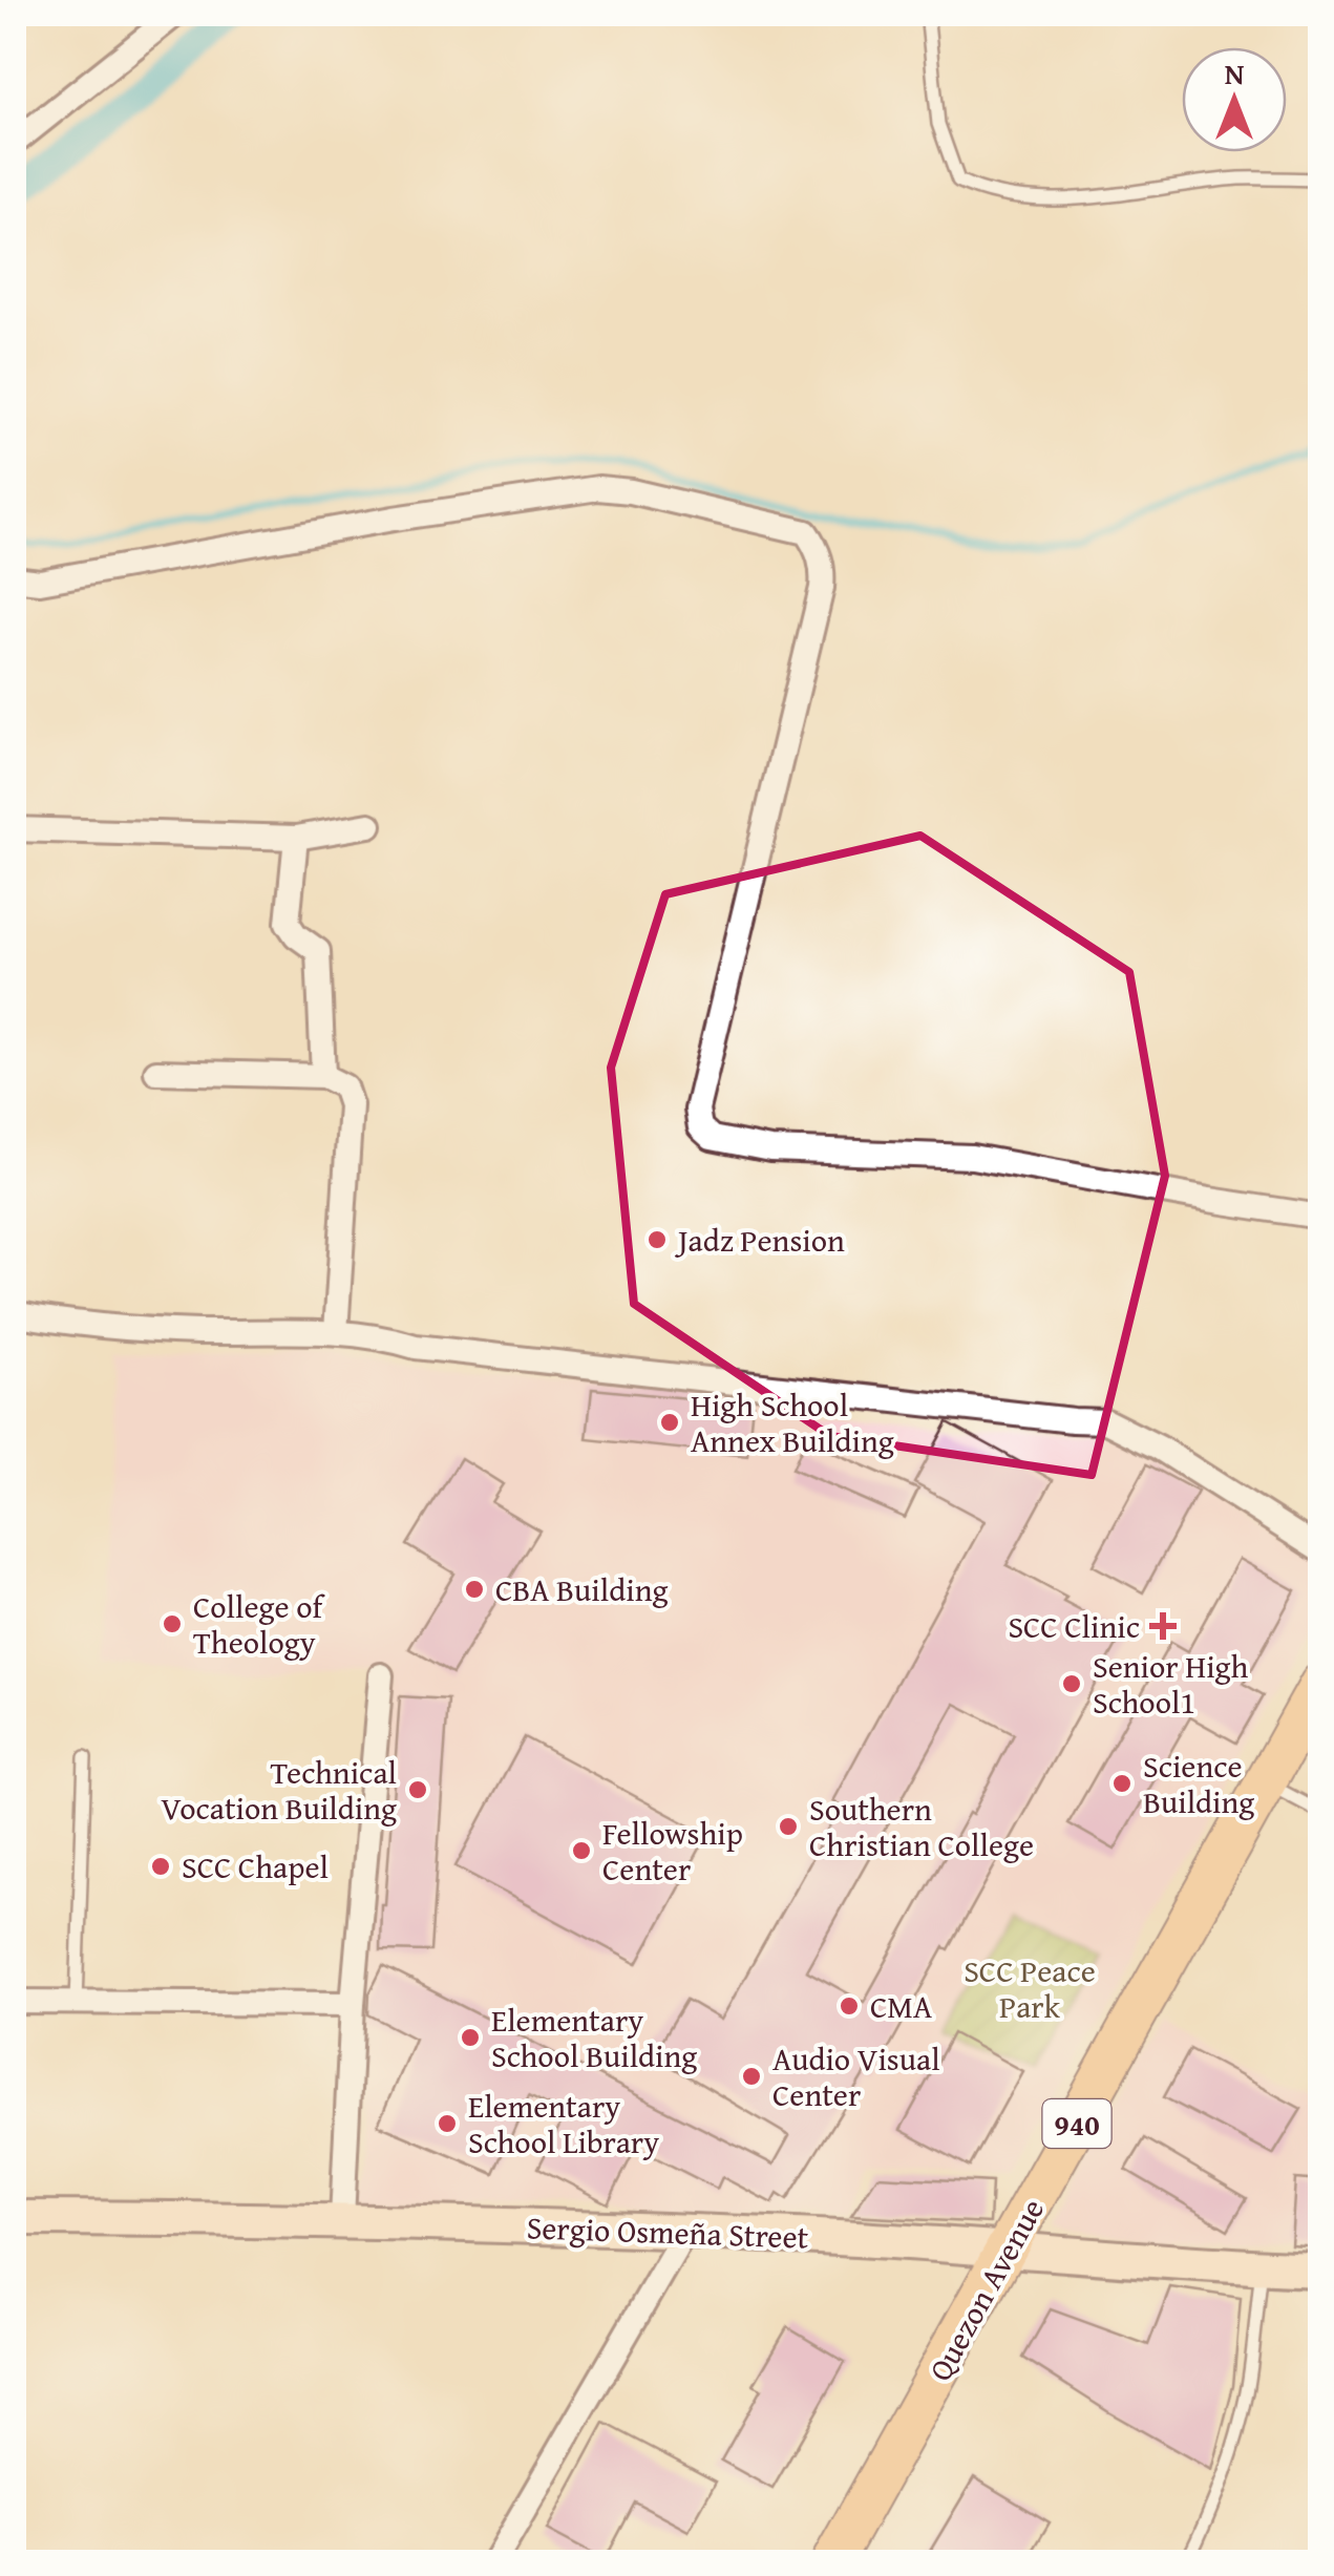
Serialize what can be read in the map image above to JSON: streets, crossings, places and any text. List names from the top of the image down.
{
  "streets": {
    "main road": ["940", "Quezon Avenue"],
    "street": ["Sergio Osmeña Street"]
  },
  "crossings": [
    ["Sergio Osmeña Street", "Quezon Avenue"]
  ],
  "parks": ["SCC Peace Park"],
  "places": {
    "other": [
      "Jadz Pension",
      "High School Annex Building",
      "CBA Building",
      "College of Theology",
      "Senior High School1",
      "Science Building",
      "Technical Vocation Building",
      "Southern Christian College",
      "Fellowship Center",
      "SCC Chapel",
      "CMA",
      "Elementary School Building",
      "Audio Visual Center",
      "Elementary School Library"
    ],
    "health": ["SCC Clinic"]
  },
  "north": "top"
}
